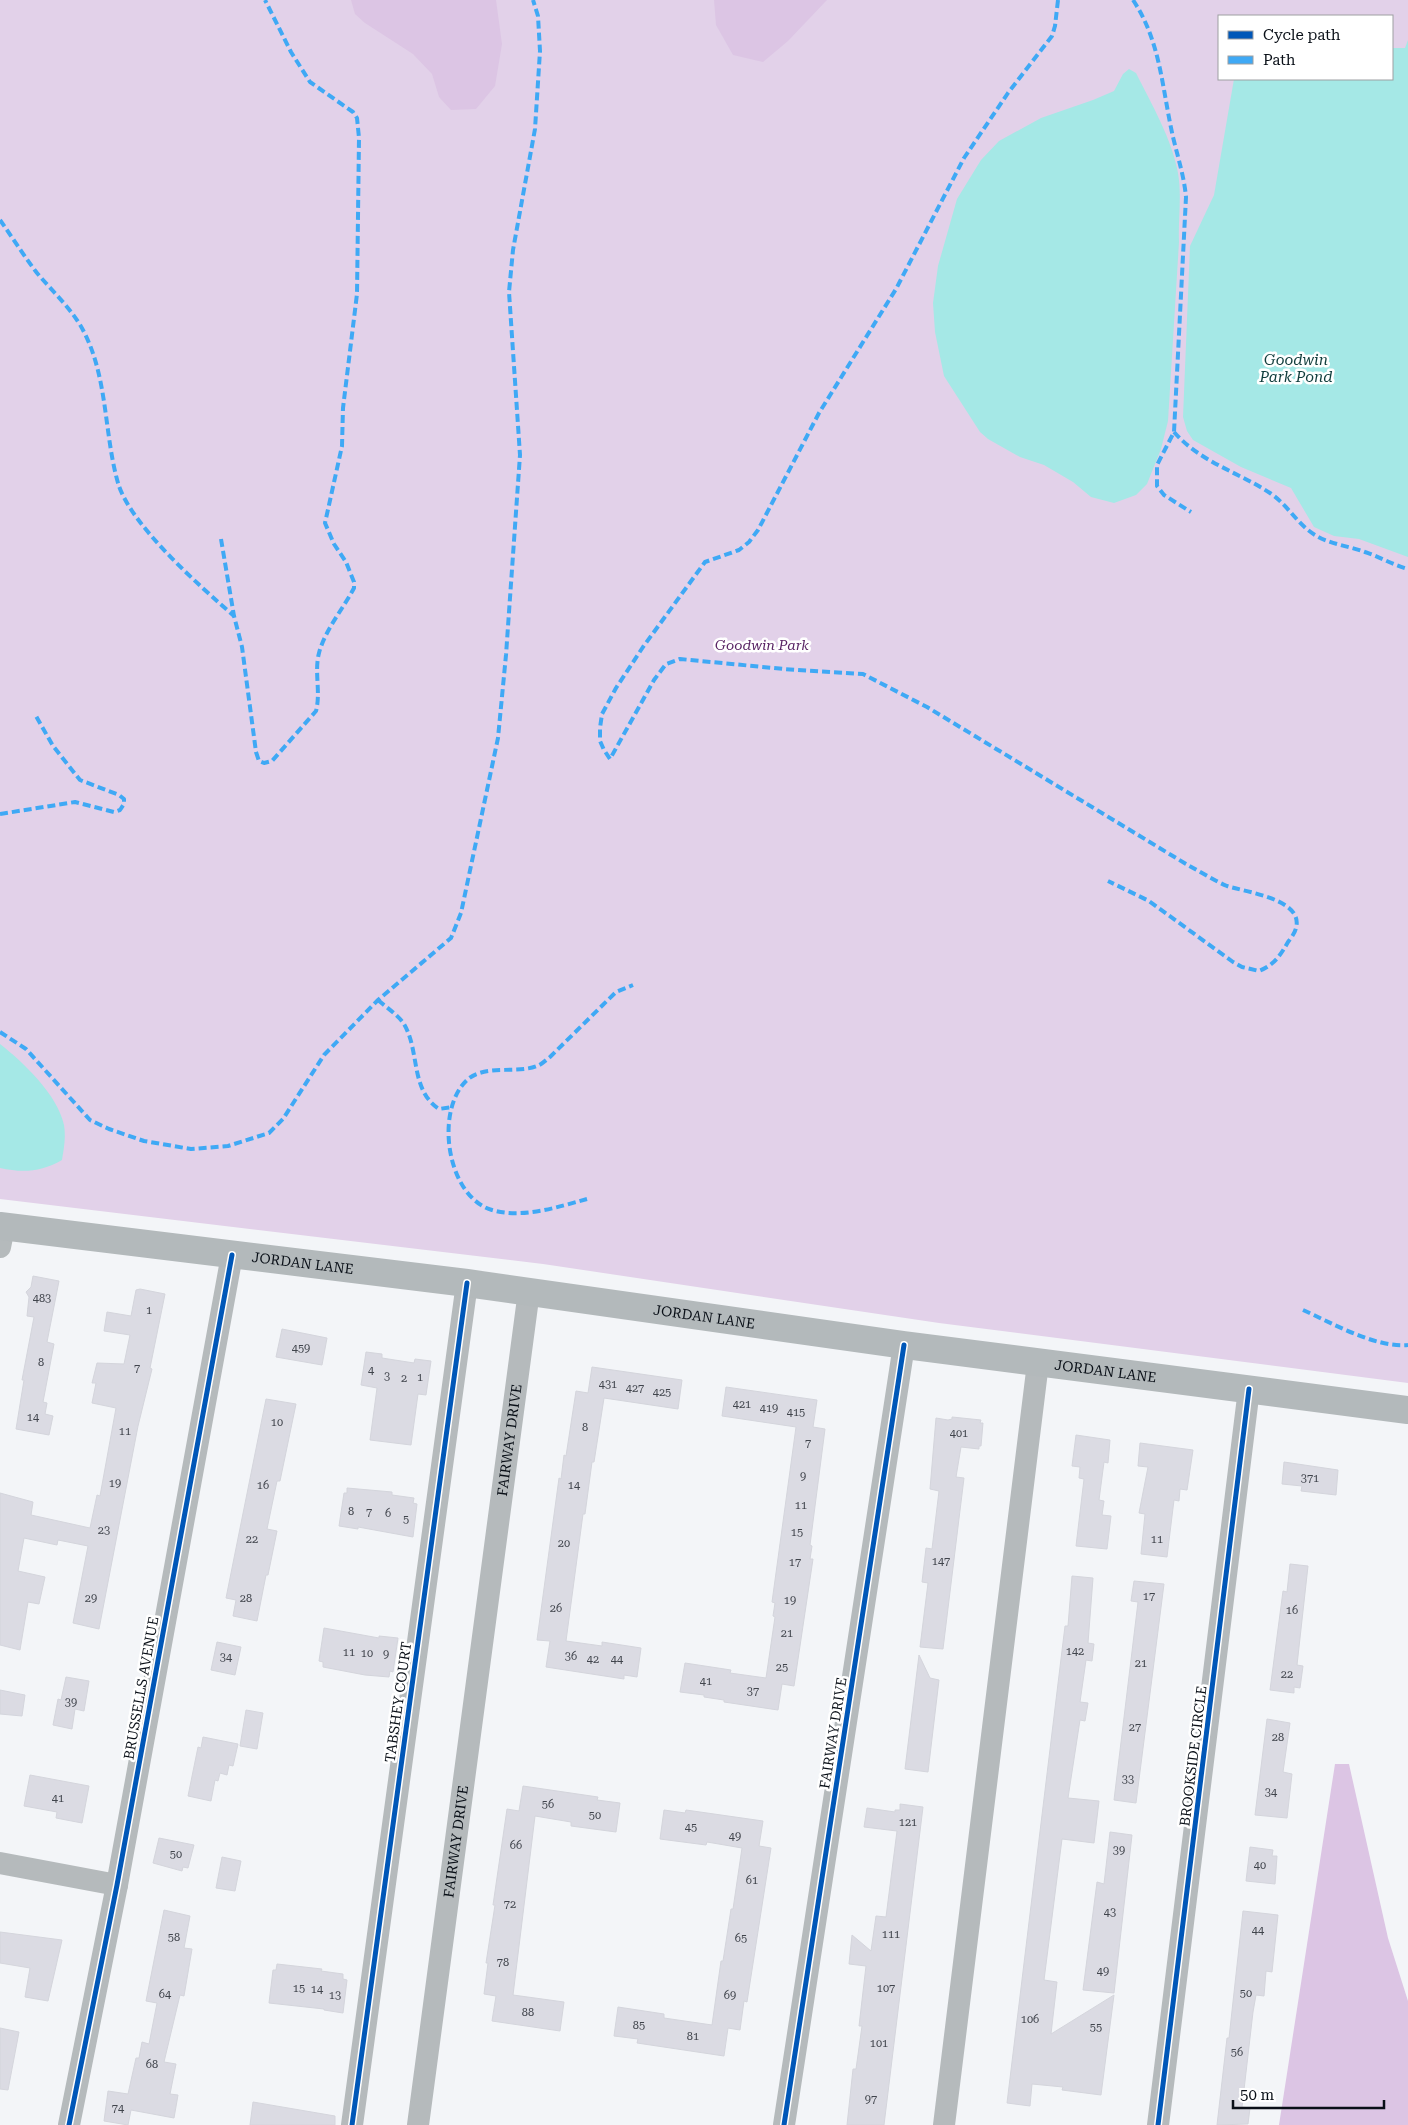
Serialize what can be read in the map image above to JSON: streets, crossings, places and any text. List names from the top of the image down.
{
  "streets": {
    "main road": ["JORDAN LANE"],
    "street": [
      "FAIRWAY DRIVE",
      "BRUSSELLS AVENUE",
      "TABSHEY COURT",
      "BROOKSIDE CIRCLE"
    ]
  },
  "crossings": [
    ["JORDAN LANE", "FAIRWAY DRIVE"],
    ["JORDAN LANE", "BRUSSELLS AVENUE"],
    ["JORDAN LANE", "TABSHEY COURT"],
    ["JORDAN LANE", "BROOKSIDE CIRCLE"]
  ],
  "water": ["Goodwin Park Pond"],
  "parks": ["Goodwin Park"],
  "house_numbers": [
    "483",
    "1",
    "459",
    "8",
    "7",
    "4",
    "3",
    "1",
    "2",
    "431",
    "427",
    "425",
    "421",
    "419",
    "415",
    "14",
    "10",
    "8",
    "11",
    "401",
    "7",
    "9",
    "371",
    "19",
    "16",
    "14",
    "11",
    "8",
    "7",
    "6",
    "5",
    "23",
    "15",
    "22",
    "11",
    "20",
    "147",
    "17",
    "17",
    "29",
    "28",
    "19",
    "26",
    "16",
    "21",
    "142",
    "11",
    "10",
    "9",
    "36",
    "34",
    "42",
    "44",
    "21",
    "25",
    "22",
    "41",
    "37",
    "39",
    "27",
    "28",
    "33",
    "34",
    "41",
    "56",
    "50",
    "121",
    "45",
    "49",
    "66",
    "39",
    "50",
    "40",
    "61",
    "72",
    "43",
    "44",
    "111",
    "58",
    "65",
    "78",
    "49",
    "15",
    "107",
    "14",
    "50",
    "64",
    "13",
    "69",
    "88",
    "106",
    "85",
    "55",
    "81",
    "101",
    "56",
    "68",
    "97",
    "74"
  ],
  "legend": ["Cycle path", "Path"],
  "scale_bar": "50 m"
}
